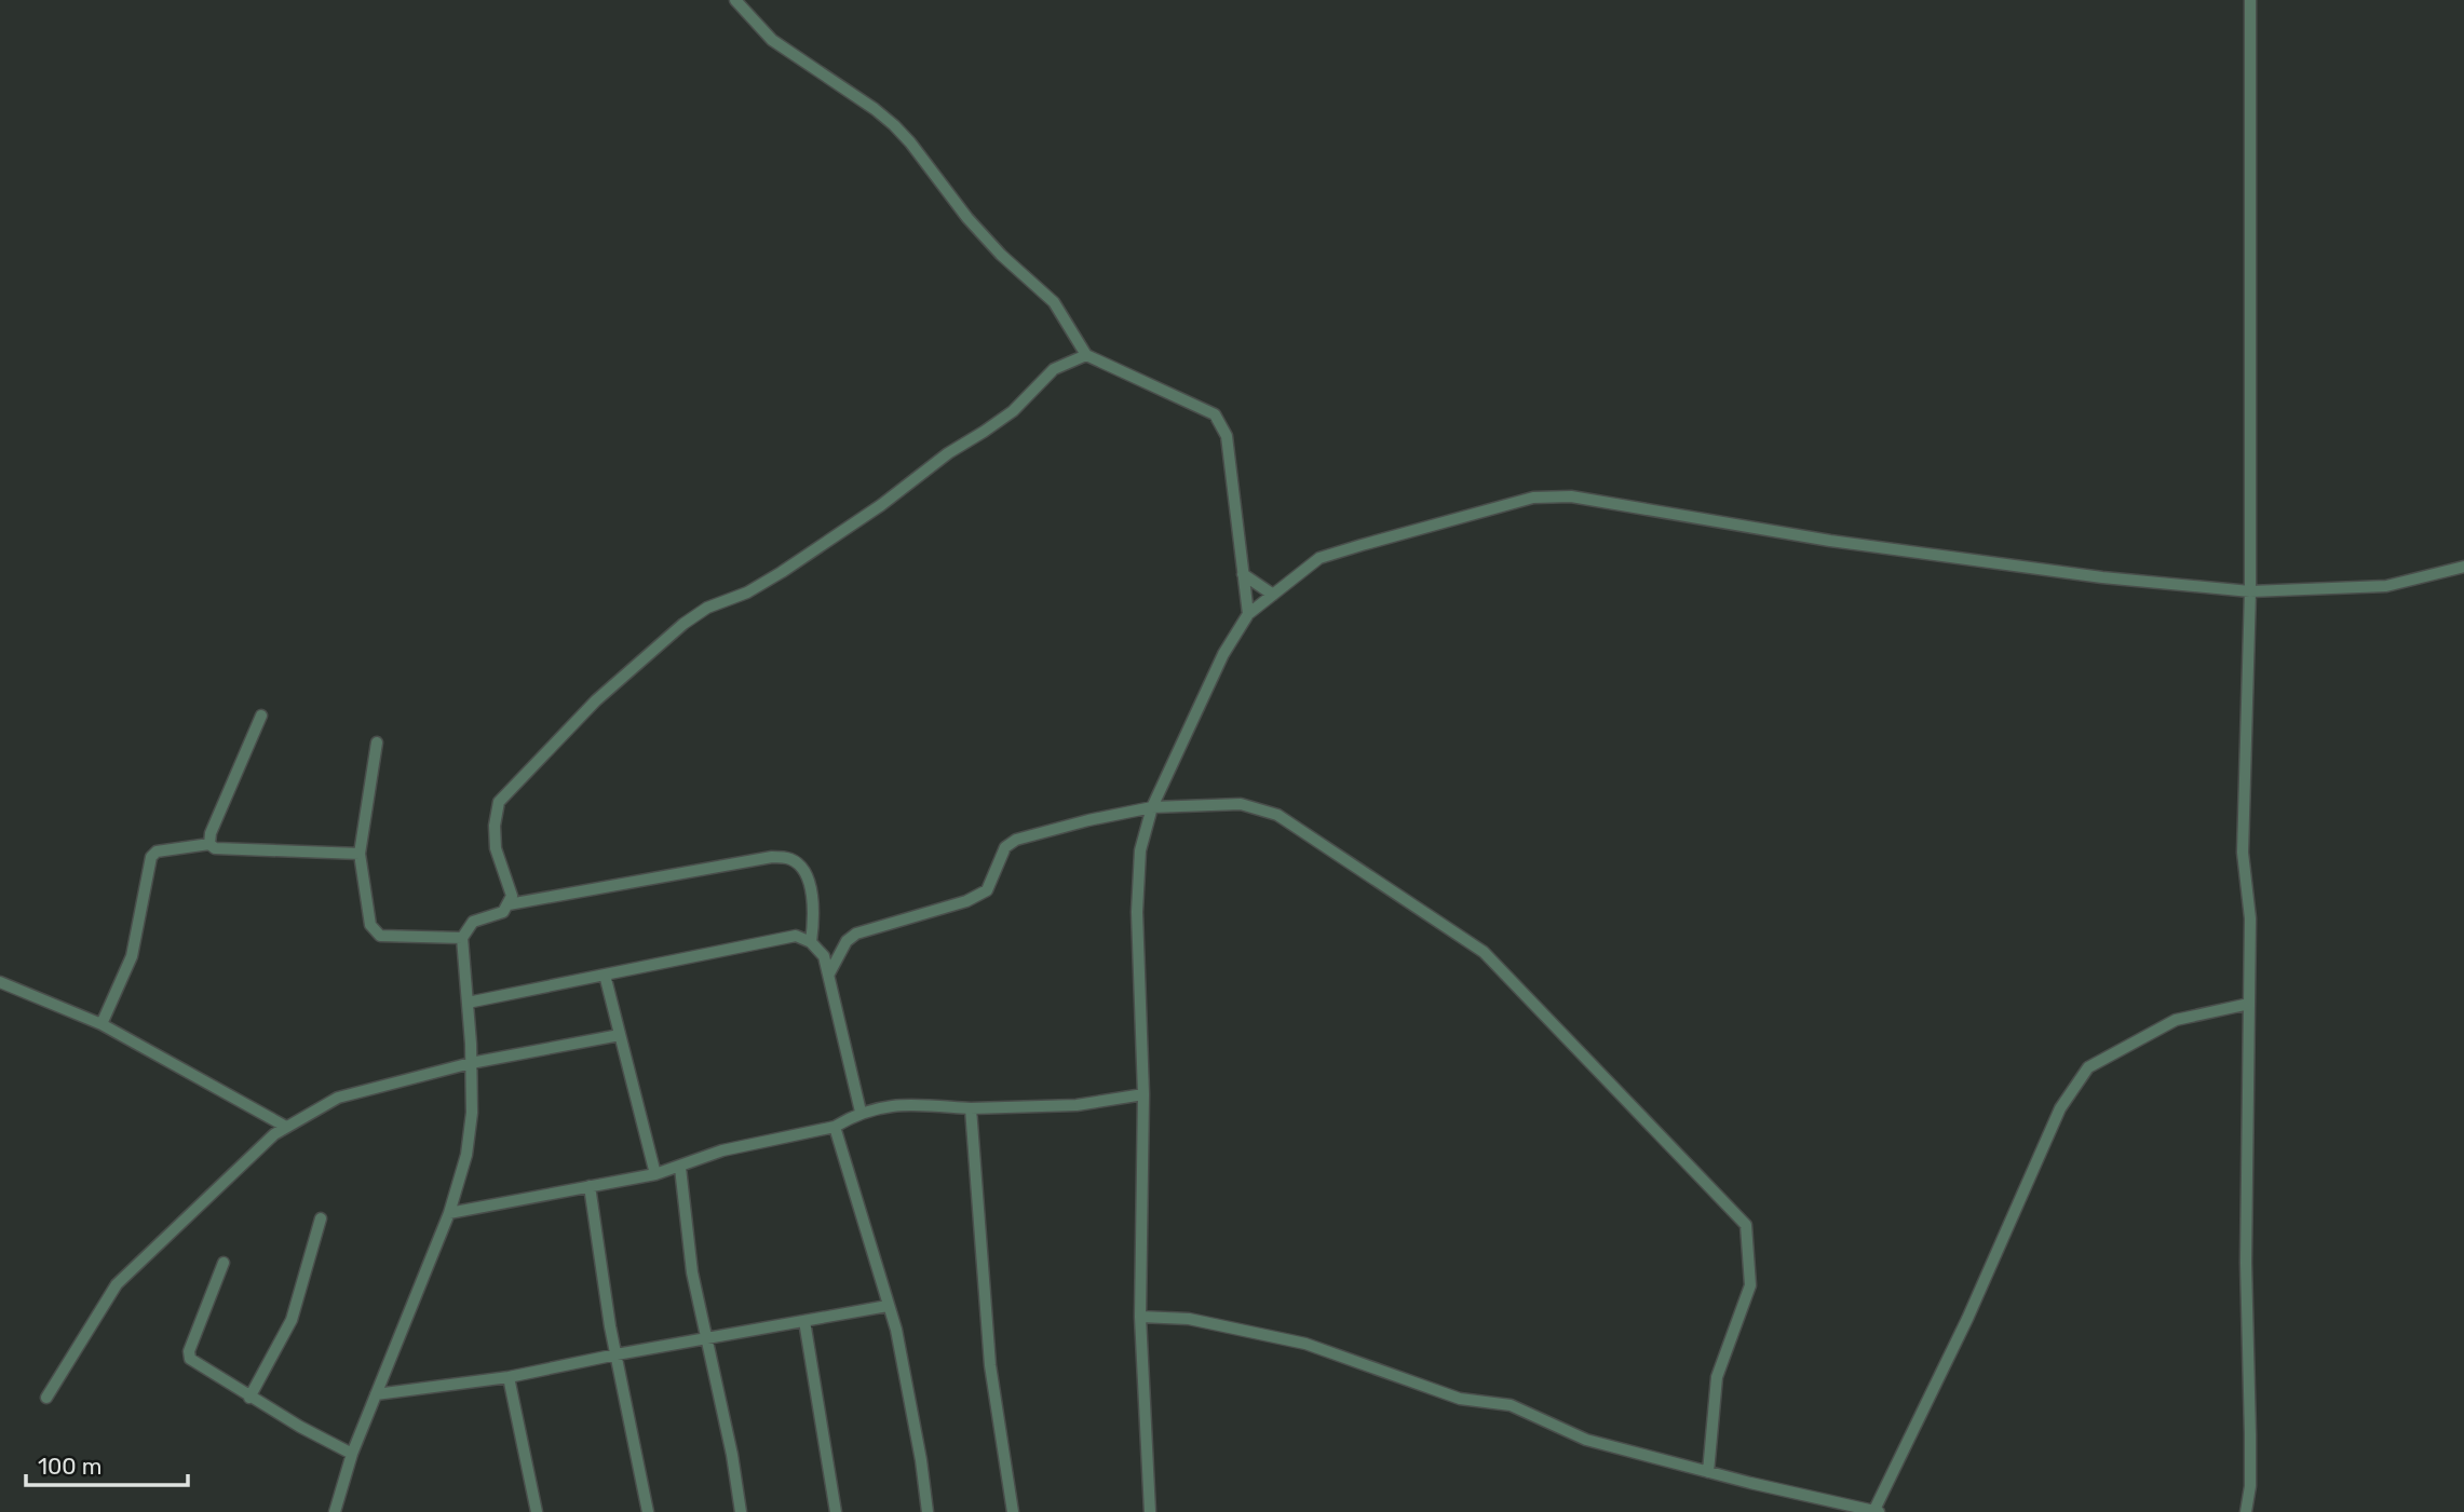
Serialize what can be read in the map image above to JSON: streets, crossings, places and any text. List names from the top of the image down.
{
  "scale_bar": "100 m"
}
